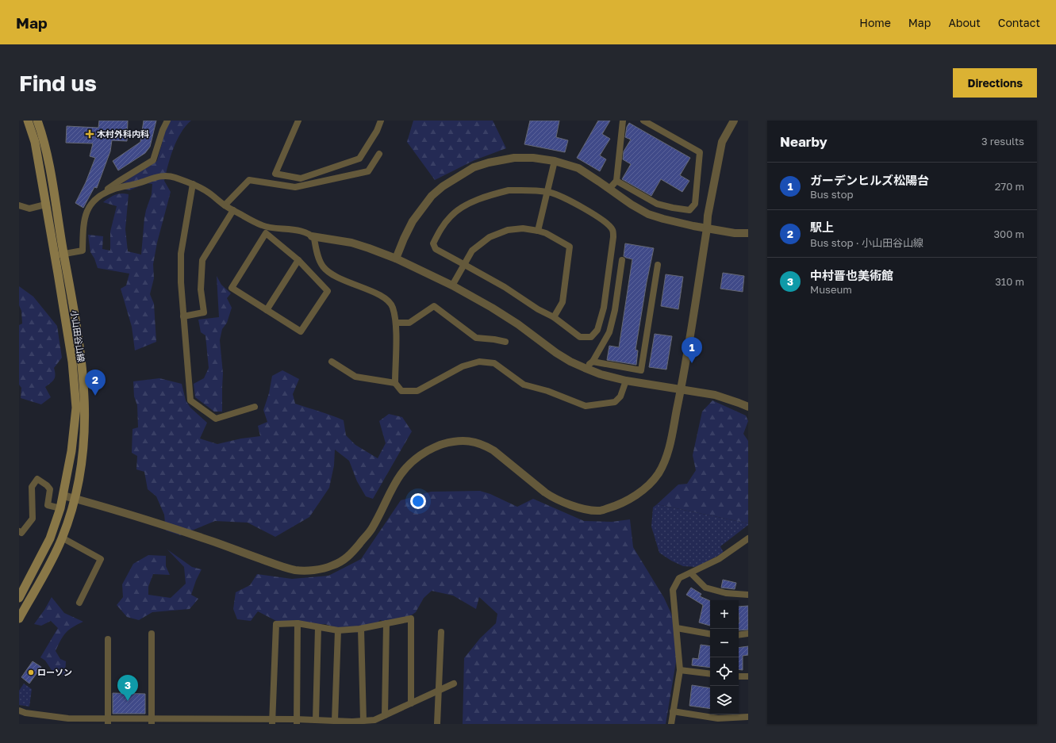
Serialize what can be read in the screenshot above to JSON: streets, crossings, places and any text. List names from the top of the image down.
{
  "streets": {
    "main road": ["小山田谷山線"]
  },
  "places": {
    "health": ["木村外科内科"],
    "other": ["ローソン"]
  },
  "page": {
    "header": "Map",
    "nav": [
      "Home",
      "Map",
      "About",
      "Contact"
    ],
    "buttons": "Directions",
    "title": "Find us",
    "heading": ["Nearby", "3 results"],
    "list": [
      {
        "mark": "1",
        "name": "ガーデンヒルズ松陽台",
        "note": "Bus stop",
        "value": "270 m"
      },
      {
        "mark": "2",
        "name": "駅上",
        "note": "Bus stop · 小山田谷山線",
        "value": "300 m"
      },
      {
        "mark": "3",
        "name": "中村晋也美術館",
        "note": "Museum",
        "value": "310 m"
      }
    ],
    "pins": ["1", "2", "3"],
    "map_buttons": ["+", "−"]
  }
}
